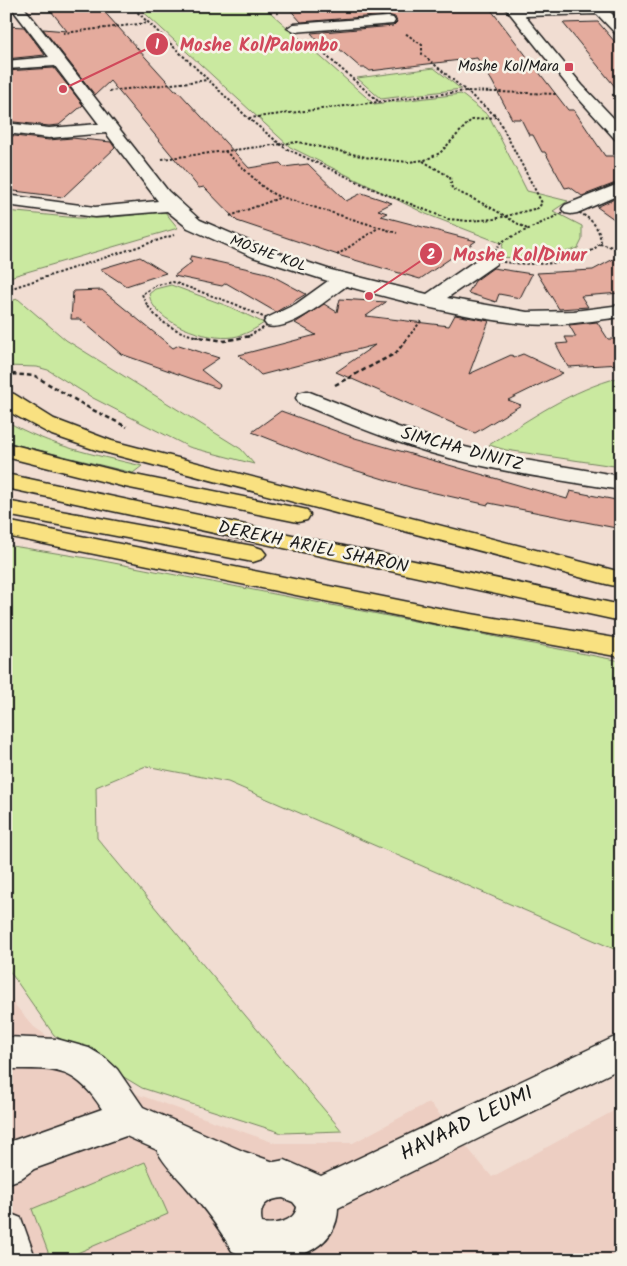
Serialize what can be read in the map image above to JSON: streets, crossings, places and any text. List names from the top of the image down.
{
  "streets": {
    "highway": ["DEREKH ARIEL SHARON"],
    "street": ["MOSHE KOL", "SIMCHA DINITZ", "HAVAAD LEUMI"]
  },
  "places": {
    "transit": ["Moshe Kol/Mara"],
    "other": ["Moshe Kol/Palombo", "Moshe Kol/Dinur"]
  }
}
